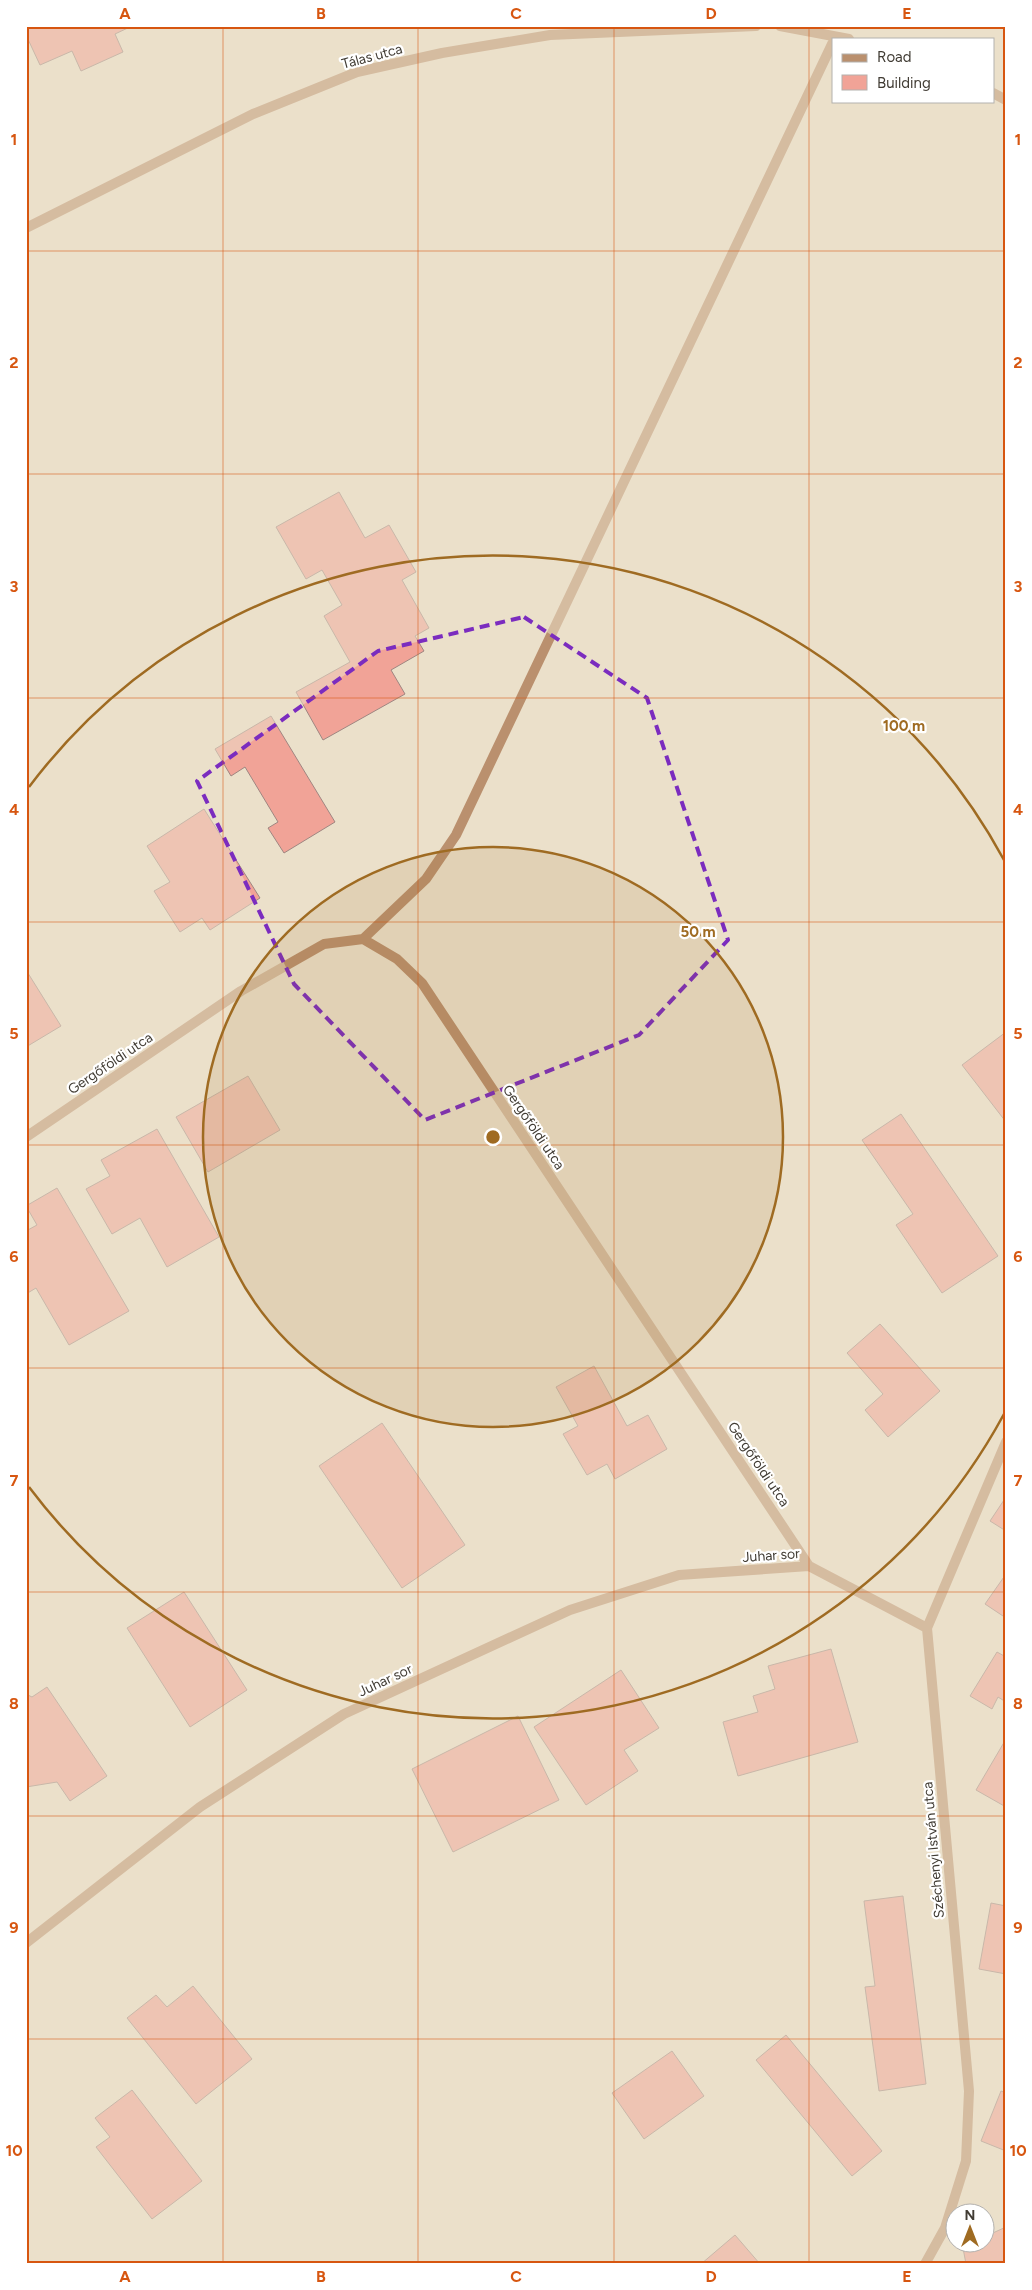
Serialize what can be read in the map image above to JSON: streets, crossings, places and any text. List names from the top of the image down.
{
  "streets": {
    "street": [
      "Tálas utca",
      "Gergőföldi utca",
      "Juhar sor",
      "Széchenyi István utca"
    ]
  },
  "crossings": [
    ["Gergőföldi utca", "Juhar sor"],
    ["Gergőföldi utca", "Széchenyi István utca"]
  ],
  "legend": ["Road", "Building"],
  "north": "top",
  "grid": {
    "columns": [
      "A",
      "B",
      "C",
      "D",
      "E"
    ],
    "rows": [
      "1",
      "2",
      "3",
      "4",
      "5",
      "6",
      "7",
      "8",
      "9",
      "10"
    ]
  },
  "rings": ["100 m", "50 m"]
}
